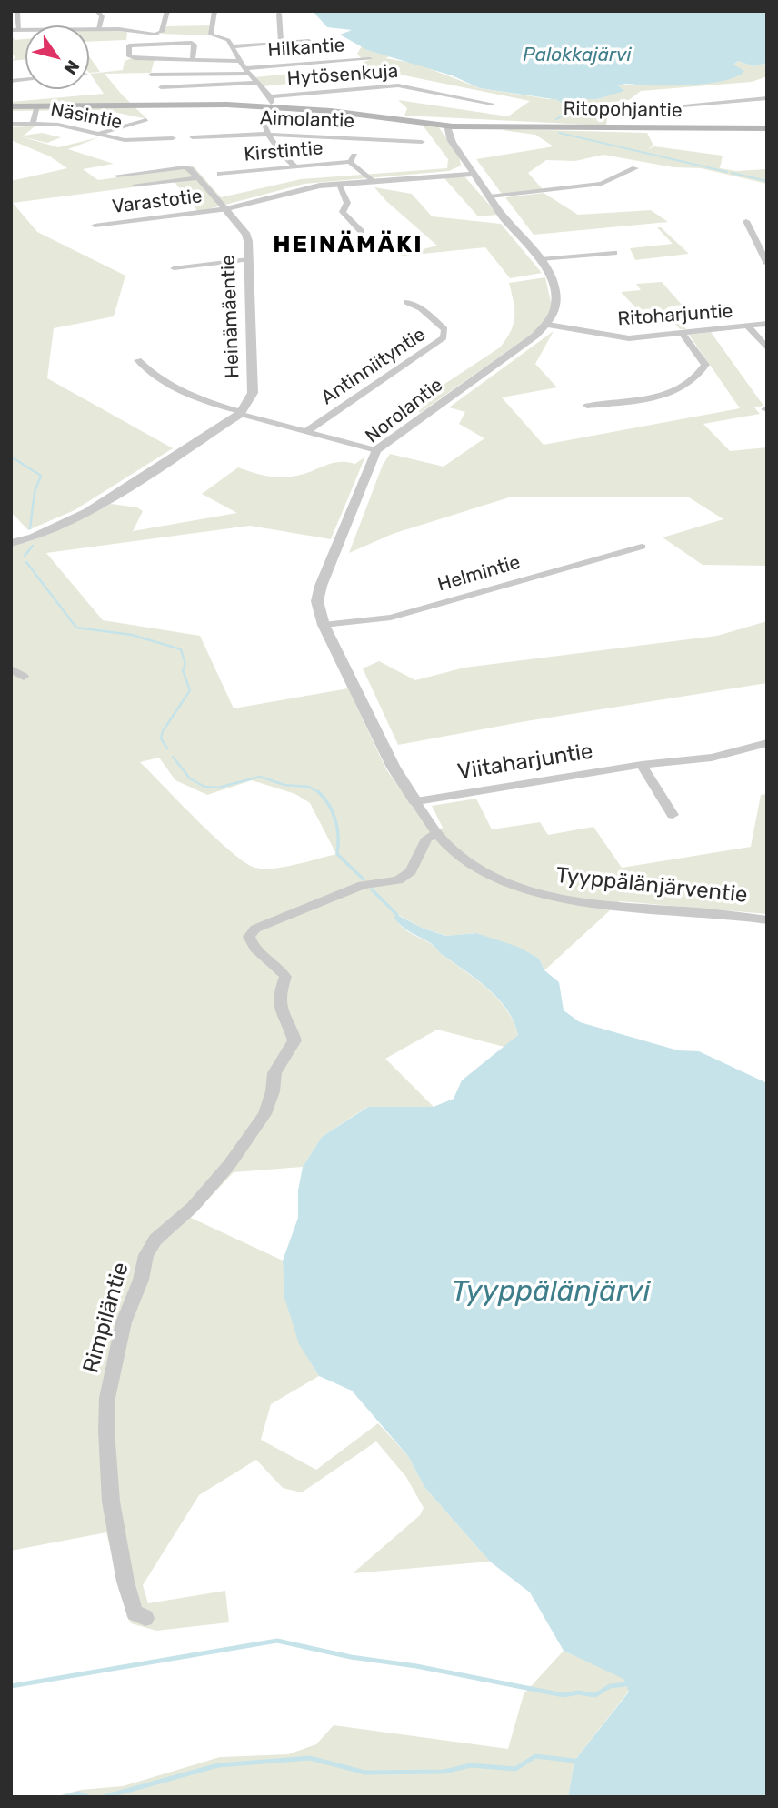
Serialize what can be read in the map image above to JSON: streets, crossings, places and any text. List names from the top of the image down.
{
  "streets": {
    "main road": ["Ritopohjantie"],
    "street": [
      "Hilkantie",
      "Hytösenkuja",
      "Näsintie",
      "Aimolantie",
      "Kirstintie",
      "Varastotie",
      "Ritoharjuntie",
      "Heinämäentie",
      "Antinniityntie",
      "Norolantie",
      "Helmintie",
      "Viitaharjuntie",
      "Tyyppälänjärventie",
      "Rimpiläntie"
    ]
  },
  "crossings": [
    ["Varastotie", "Heinämäentie"],
    ["Ritoharjuntie", "Norolantie"],
    ["Norolantie", "Helmintie"],
    ["Norolantie", "Viitaharjuntie"],
    ["Norolantie", "Tyyppälänjärventie"],
    ["Viitaharjuntie", "Tyyppälänjärventie"],
    ["Tyyppälänjärventie", "Rimpiläntie"]
  ],
  "districts": ["HEINÄMÄKI"],
  "water": ["Palokkajärvi", "Tyyppälänjärvi"],
  "north": "bottom right"
}
